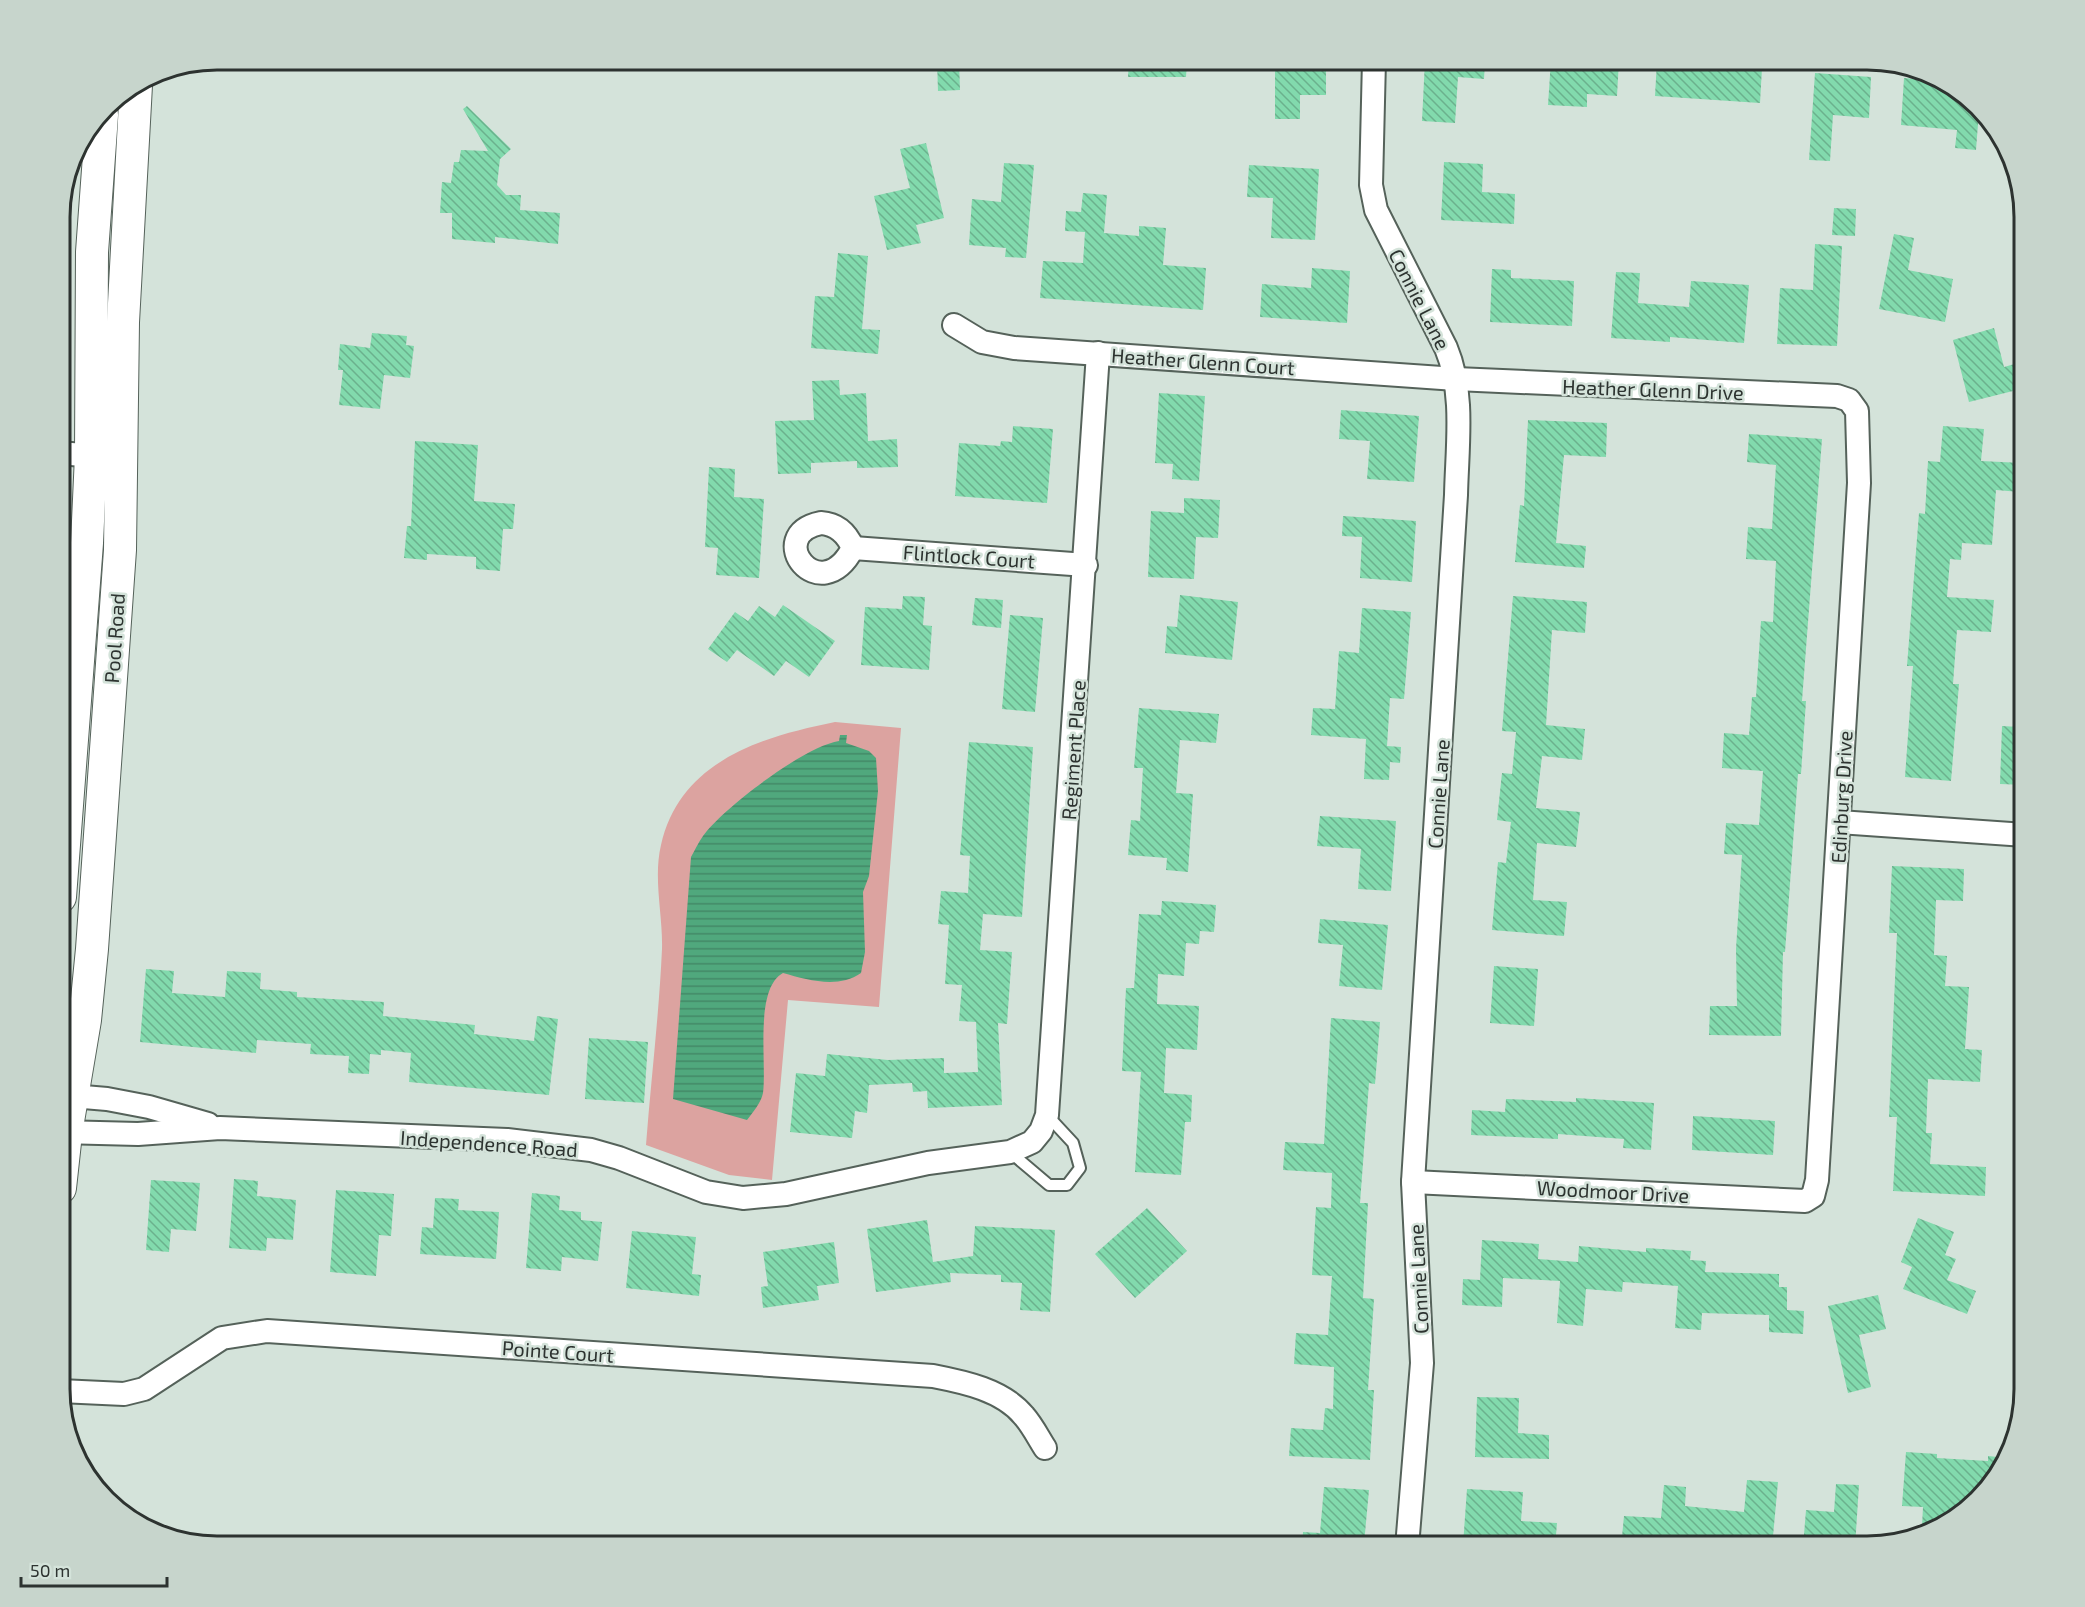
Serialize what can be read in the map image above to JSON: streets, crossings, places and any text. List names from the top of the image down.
{
  "streets": {
    "main road": ["Pool Road"],
    "street": [
      "Connie Lane",
      "Heather Glenn Court",
      "Heather Glenn Drive",
      "Flintlock Court",
      "Regiment Place",
      "Edinburg Drive",
      "Independence Road",
      "Woodmoor Drive",
      "Pointe Court"
    ]
  },
  "crossings": [
    ["Connie Lane", "Heather Glenn Court"],
    ["Connie Lane", "Heather Glenn Drive"],
    ["Connie Lane", "Woodmoor Drive"],
    ["Heather Glenn Court", "Heather Glenn Drive"],
    ["Heather Glenn Court", "Regiment Place"],
    ["Heather Glenn Drive", "Edinburg Drive"],
    ["Flintlock Court", "Regiment Place"],
    ["Regiment Place", "Independence Road"],
    ["Edinburg Drive", "Woodmoor Drive"]
  ],
  "scale_bar": "50 m"
}
